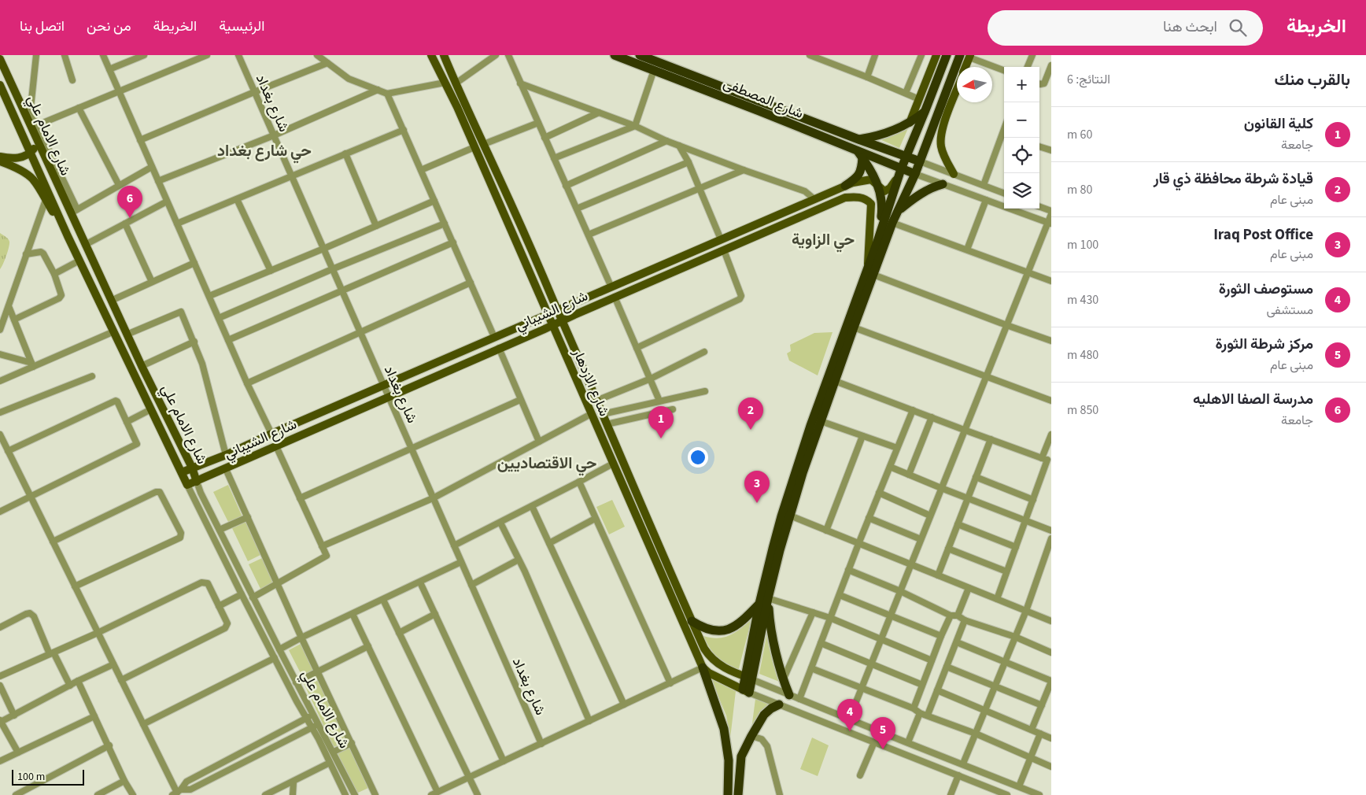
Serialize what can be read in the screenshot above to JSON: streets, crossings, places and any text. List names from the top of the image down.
{
  "streets": {
    "highway": ["شارع المصطفى"],
    "main road": ["شارع الامام علي", "شارع الشيباني", "شارع الازدهار"],
    "street": ["شارع بغداد"]
  },
  "crossings": [
    ["شارع بغداد", "شارع الشيباني"],
    ["شارع الامام علي", "شارع الشيباني"],
    ["شارع الشيباني", "شارع الازدهار"]
  ],
  "districts": ["حي شارع بغداد", "حي الزاوية", "حي الاقتصاديين"],
  "scale_bar": "100 m",
  "north": "left",
  "page": {
    "header": "الخريطة",
    "search": "ابحث هنا",
    "nav": [
      "الرئيسية",
      "الخريطة",
      "من نحن",
      "اتصل بنا"
    ],
    "heading": ["بالقرب منك", "النتائج: 6"],
    "map_buttons": ["+", "−"],
    "list": [
      {
        "mark": "1",
        "name": "كلية القانون",
        "note": "جامعة",
        "value": "60 m"
      },
      {
        "mark": "2",
        "name": "قيادة شرطة محافظة ذي قار",
        "note": "مبنى عام",
        "value": "80 m"
      },
      {
        "mark": "3",
        "name": "Iraq Post Office",
        "note": "مبنى عام",
        "value": "100 m"
      },
      {
        "mark": "4",
        "name": "مستوصف الثورة",
        "note": "مستشفى",
        "value": "430 m"
      },
      {
        "mark": "5",
        "name": "مركز شرطة الثورة",
        "note": "مبنى عام",
        "value": "480 m"
      },
      {
        "mark": "6",
        "name": "مدرسة الصفا الاهليه",
        "note": "جامعة",
        "value": "850 m"
      }
    ],
    "pins": [
      "6",
      "2",
      "1",
      "3",
      "4",
      "5"
    ],
    "scale": "100 m"
  }
}
